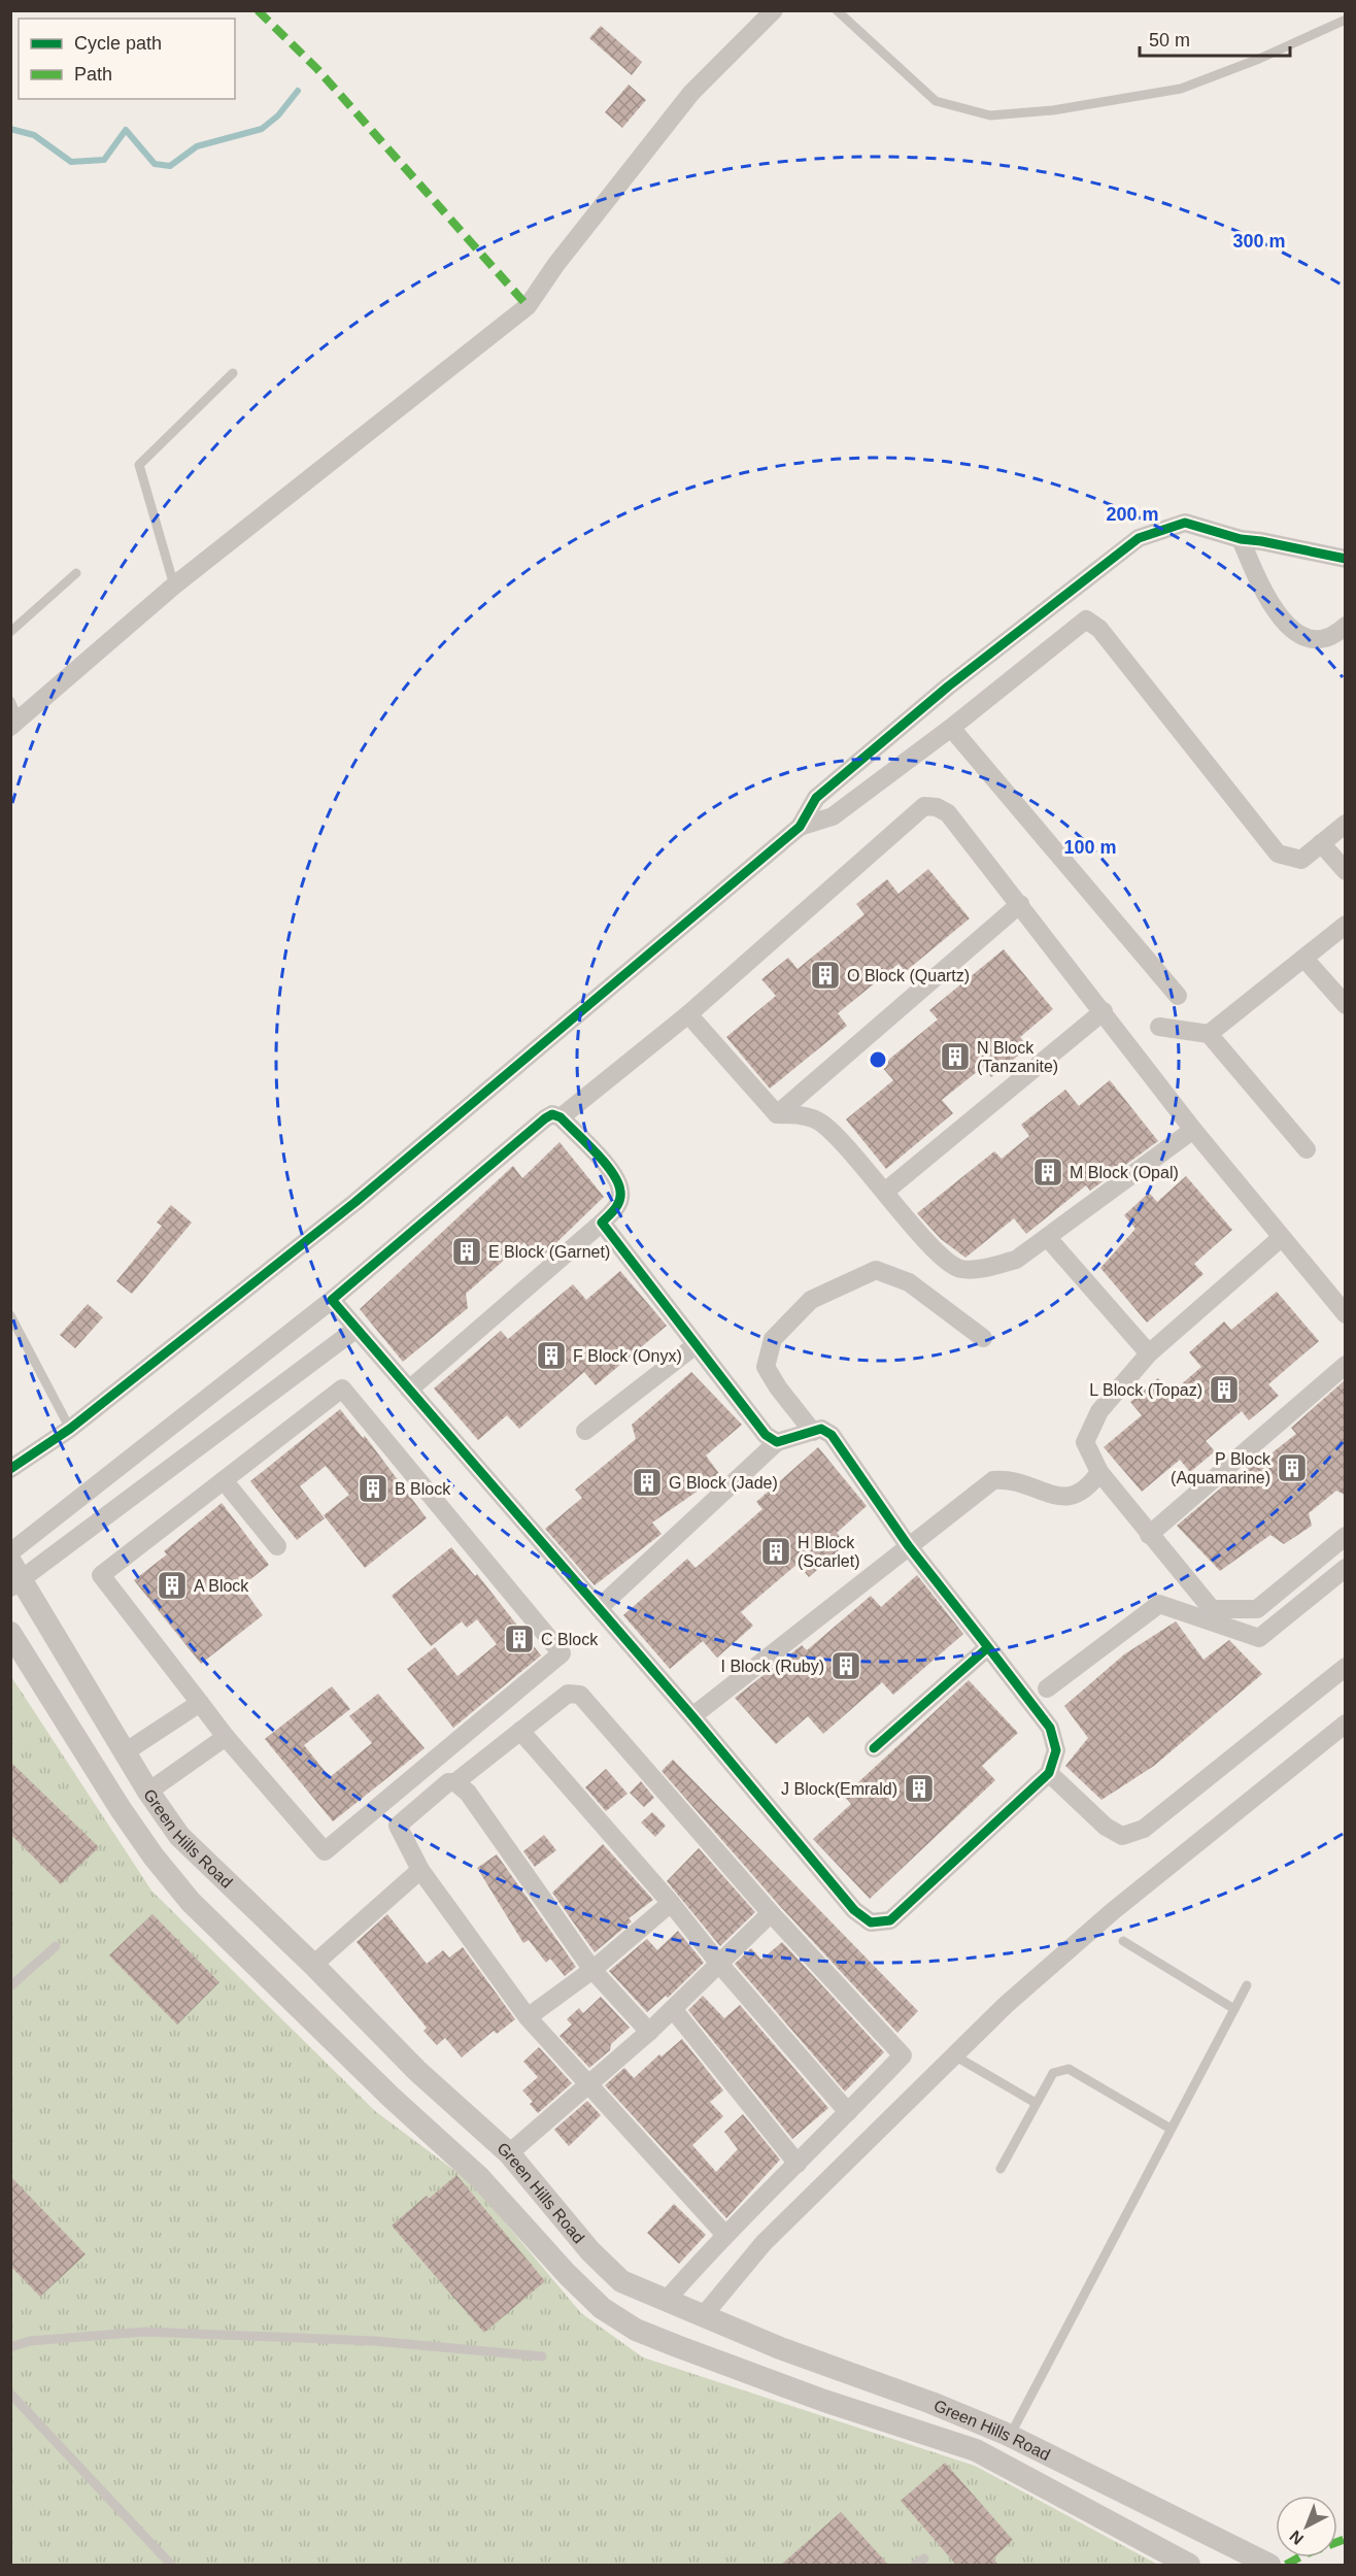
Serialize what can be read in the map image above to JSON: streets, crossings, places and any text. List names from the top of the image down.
{
  "streets": {
    "street": ["Green Hills Road"]
  },
  "places": {
    "building": [
      "O Block (Quartz)",
      "N Block (Tanzanite)",
      "M Block (Opal)",
      "E Block (Garnet)",
      "F Block (Onyx)",
      "L Block (Topaz)",
      "P Block (Aquamarine)",
      "G Block (Jade)",
      "B Block",
      "H Block (Scarlet)",
      "A Block",
      "C Block",
      "I Block (Ruby)",
      "J Block(Emrald)"
    ]
  },
  "legend": ["Cycle path", "Path"],
  "scale_bar": "50 m",
  "north": "bottom left",
  "rings": ["300 m", "200 m", "100 m"]
}
